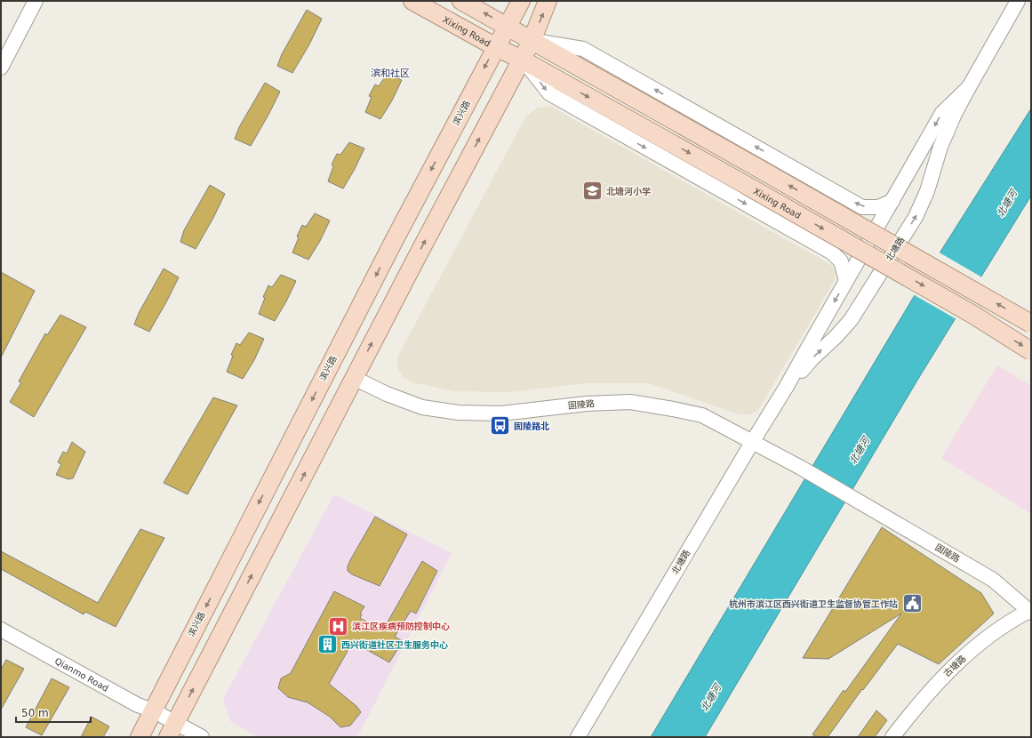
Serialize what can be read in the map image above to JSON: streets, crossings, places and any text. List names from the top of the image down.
{
  "streets": {
    "main road": ["Xixing Road", "滨兴路"],
    "street": [
      "北塘路",
      "固陵路",
      "古塘路",
      "Qianmo Road"
    ]
  },
  "crossings": [
    ["Xixing Road", "滨兴路"],
    ["Xixing Road", "北塘路"],
    ["滨兴路", "Qianmo Road"],
    ["北塘路", "固陵路"],
    ["固陵路", "古塘路"]
  ],
  "districts": ["滨和社区"],
  "water": ["北塘河"],
  "places": {
    "school or university": ["北塘河小学"],
    "bus stop": ["固陵路北"],
    "public building": ["杭州市滨江区西兴街道卫生监督协管工作站"],
    "hospital": ["滨江区疾病预防控制中心"],
    "building": ["西兴街道社区卫生服务中心"]
  },
  "scale_bar": "50 m"
}
